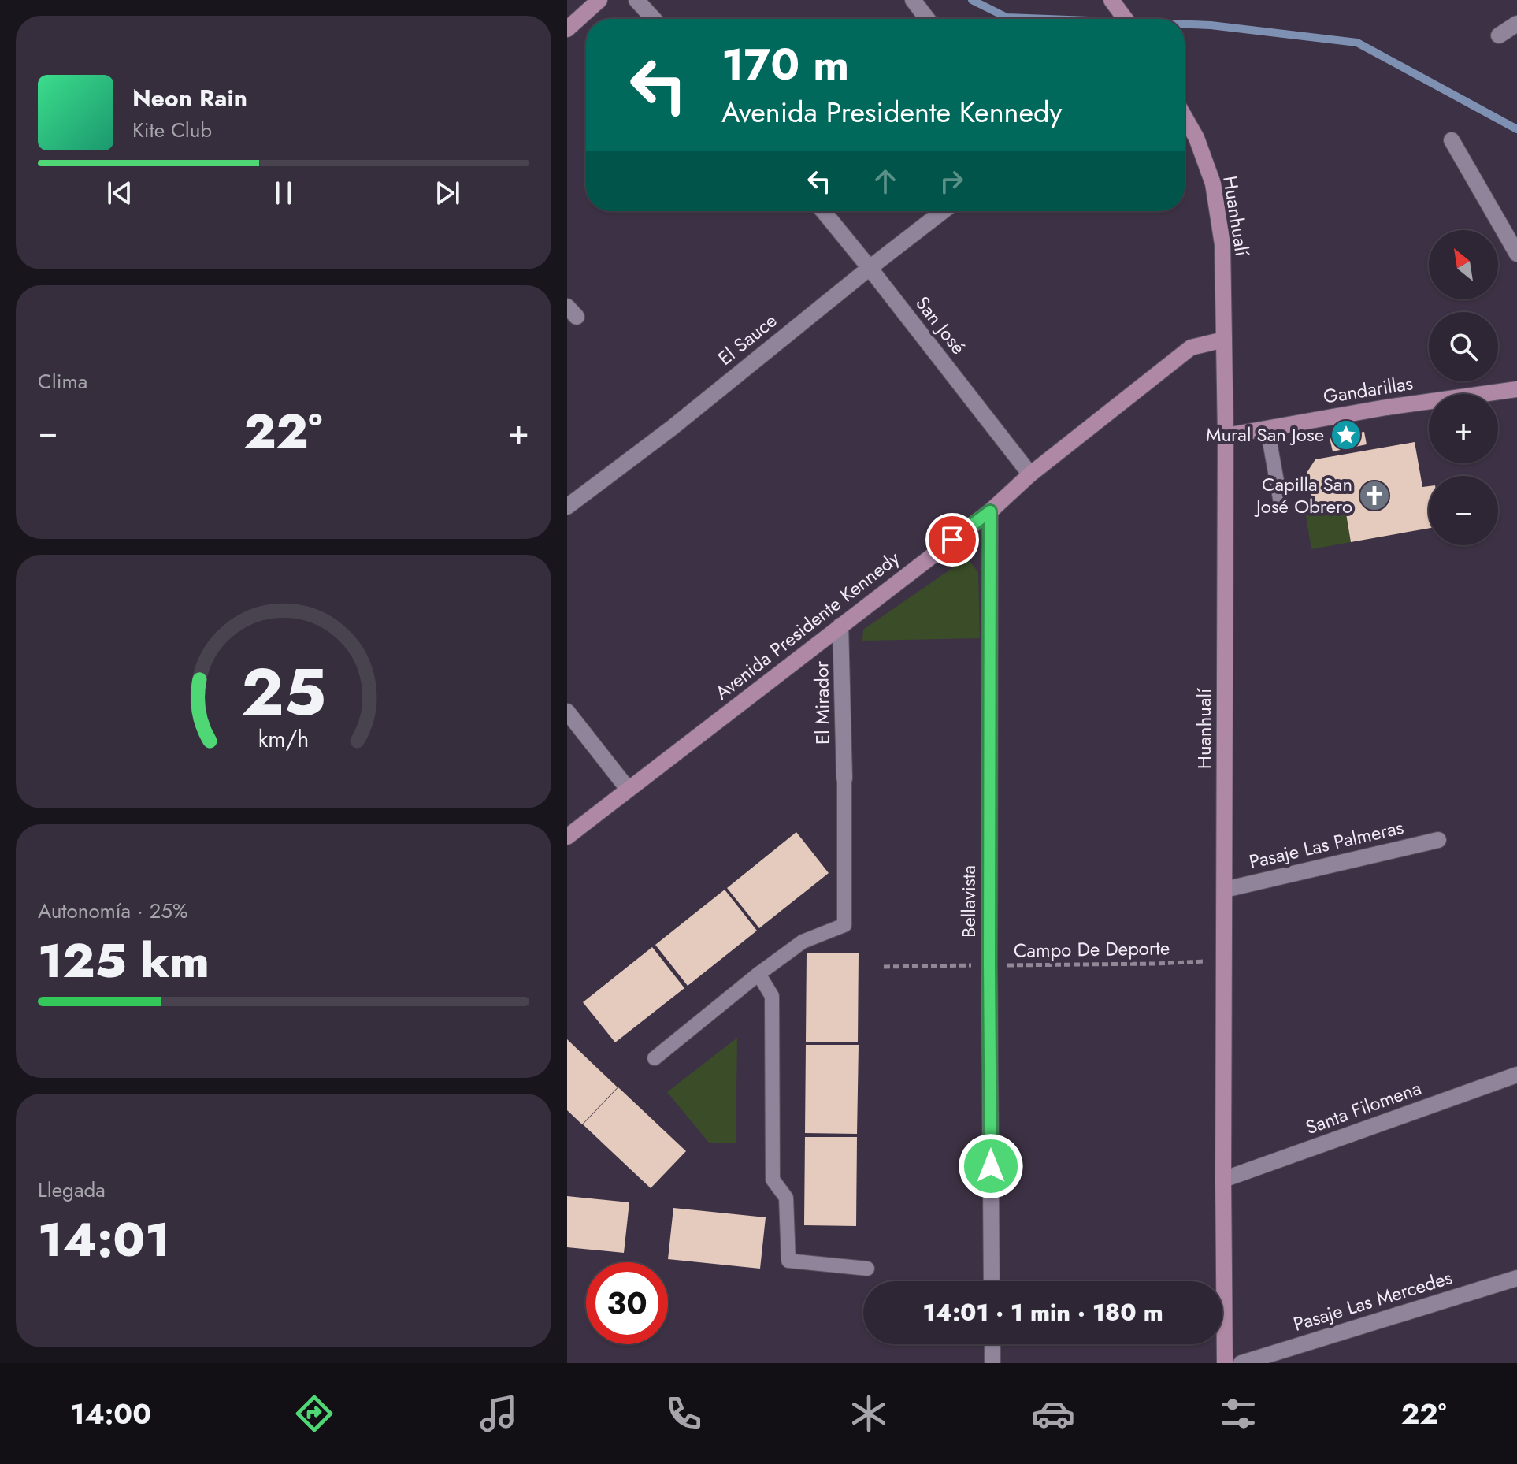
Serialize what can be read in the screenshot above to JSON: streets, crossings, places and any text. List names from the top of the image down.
{
  "streets": {
    "street": [
      "Huanhualí",
      "San José",
      "El Sauce",
      "Gandarillas",
      "Avenida Presidente Kennedy",
      "El Mirador",
      "Pasaje Las Palmeras",
      "Bellavista",
      "Santa Filomena",
      "Pasaje Las Mercedes"
    ],
    "path": ["Campo De Deporte"]
  },
  "crossings": [
    ["Huanhualí", "Gandarillas"],
    ["Huanhualí", "Avenida Presidente Kennedy"],
    ["Huanhualí", "Pasaje Las Palmeras"],
    ["Huanhualí", "Campo De Deporte"],
    ["Huanhualí", "Santa Filomena"],
    ["San José", "El Sauce"],
    ["San José", "Avenida Presidente Kennedy"],
    ["Avenida Presidente Kennedy", "El Mirador"],
    ["Avenida Presidente Kennedy", "Bellavista"],
    ["Bellavista", "Campo De Deporte"]
  ],
  "places": {
    "place": ["Mural San Jose"],
    "church": ["Capilla San José Obrero"]
  },
  "north": "top left",
  "page": {
    "turn": ["170 m", "Avenida Presidente Kennedy"],
    "song": ["Neon Rain", "Kite Club"],
    "map_buttons": ["+", "−"],
    "tile": [
      "Clima",
      ["Autonomía · 25%", "125 km"],
      ["Llegada", "14:01"]
    ],
    "heat": ["−", "22°", "+"],
    "limit": "30",
    "trip": "14:01 · 1 min · 180 m",
    "tabs": ["14:00", "22°"],
    "gauge": ["25", "km/h"]
  }
}
